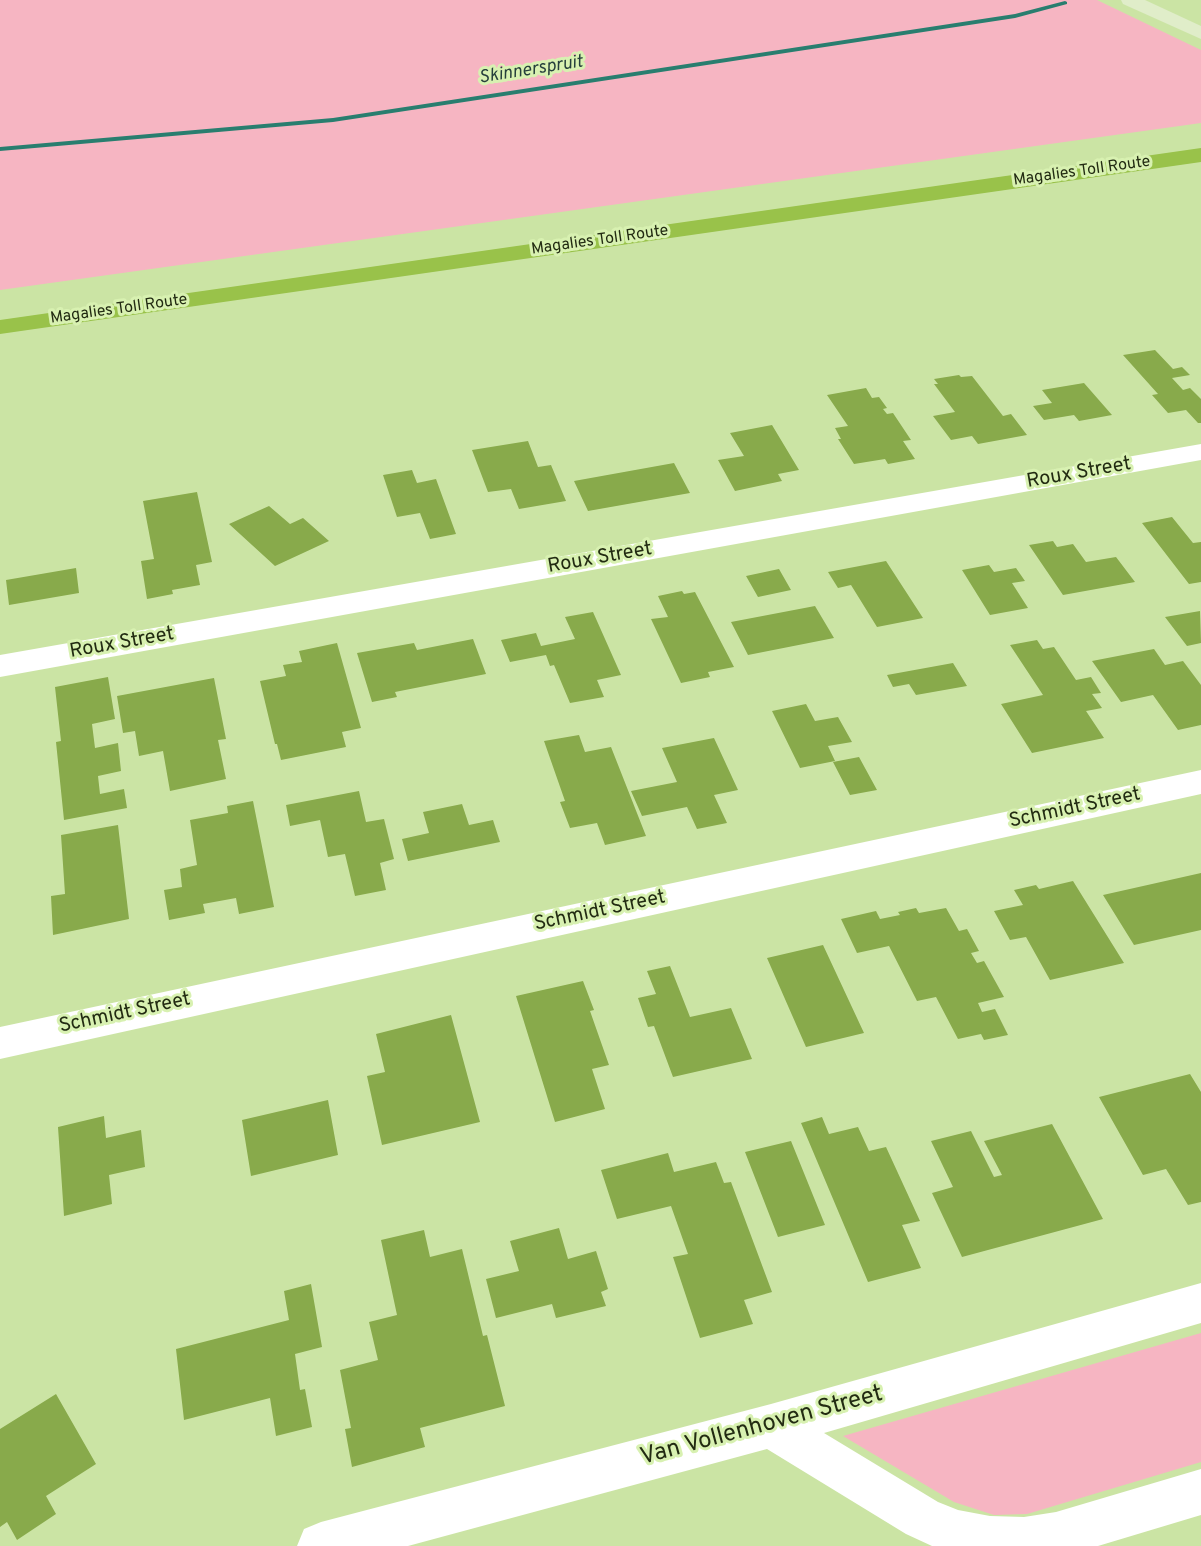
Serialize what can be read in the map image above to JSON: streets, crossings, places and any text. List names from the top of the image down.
{
  "streets": {
    "highway": ["Magalies Toll Route"],
    "street": ["Roux Street", "Schmidt Street", "Van Vollenhoven Street"]
  },
  "water": ["Skinnerspruit"]
}
